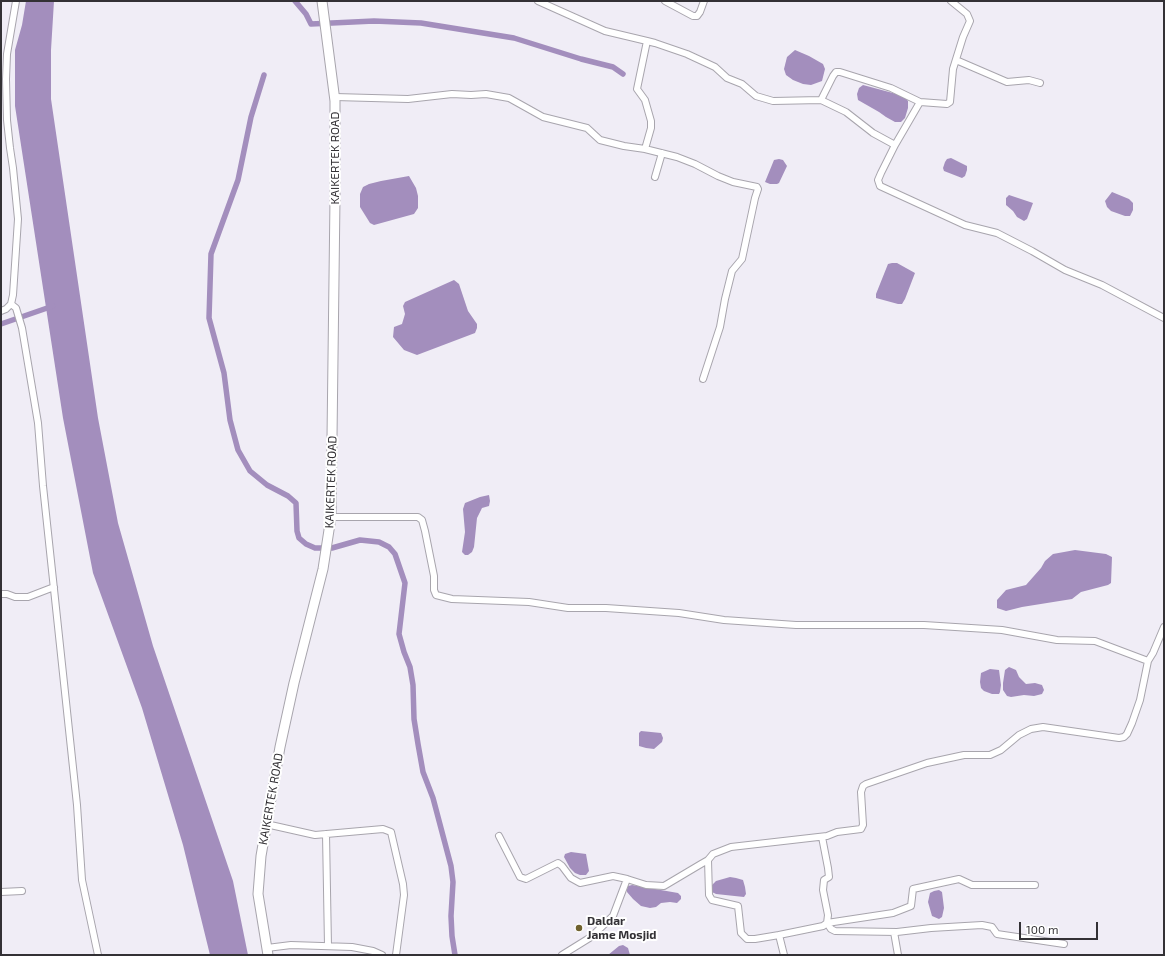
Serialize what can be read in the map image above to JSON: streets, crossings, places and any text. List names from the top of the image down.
{
  "streets": {
    "main road": ["KAIKERTEK ROAD"]
  },
  "places": ["Daldar Jame Mosjid"],
  "scale_bar": "100 m"
}
